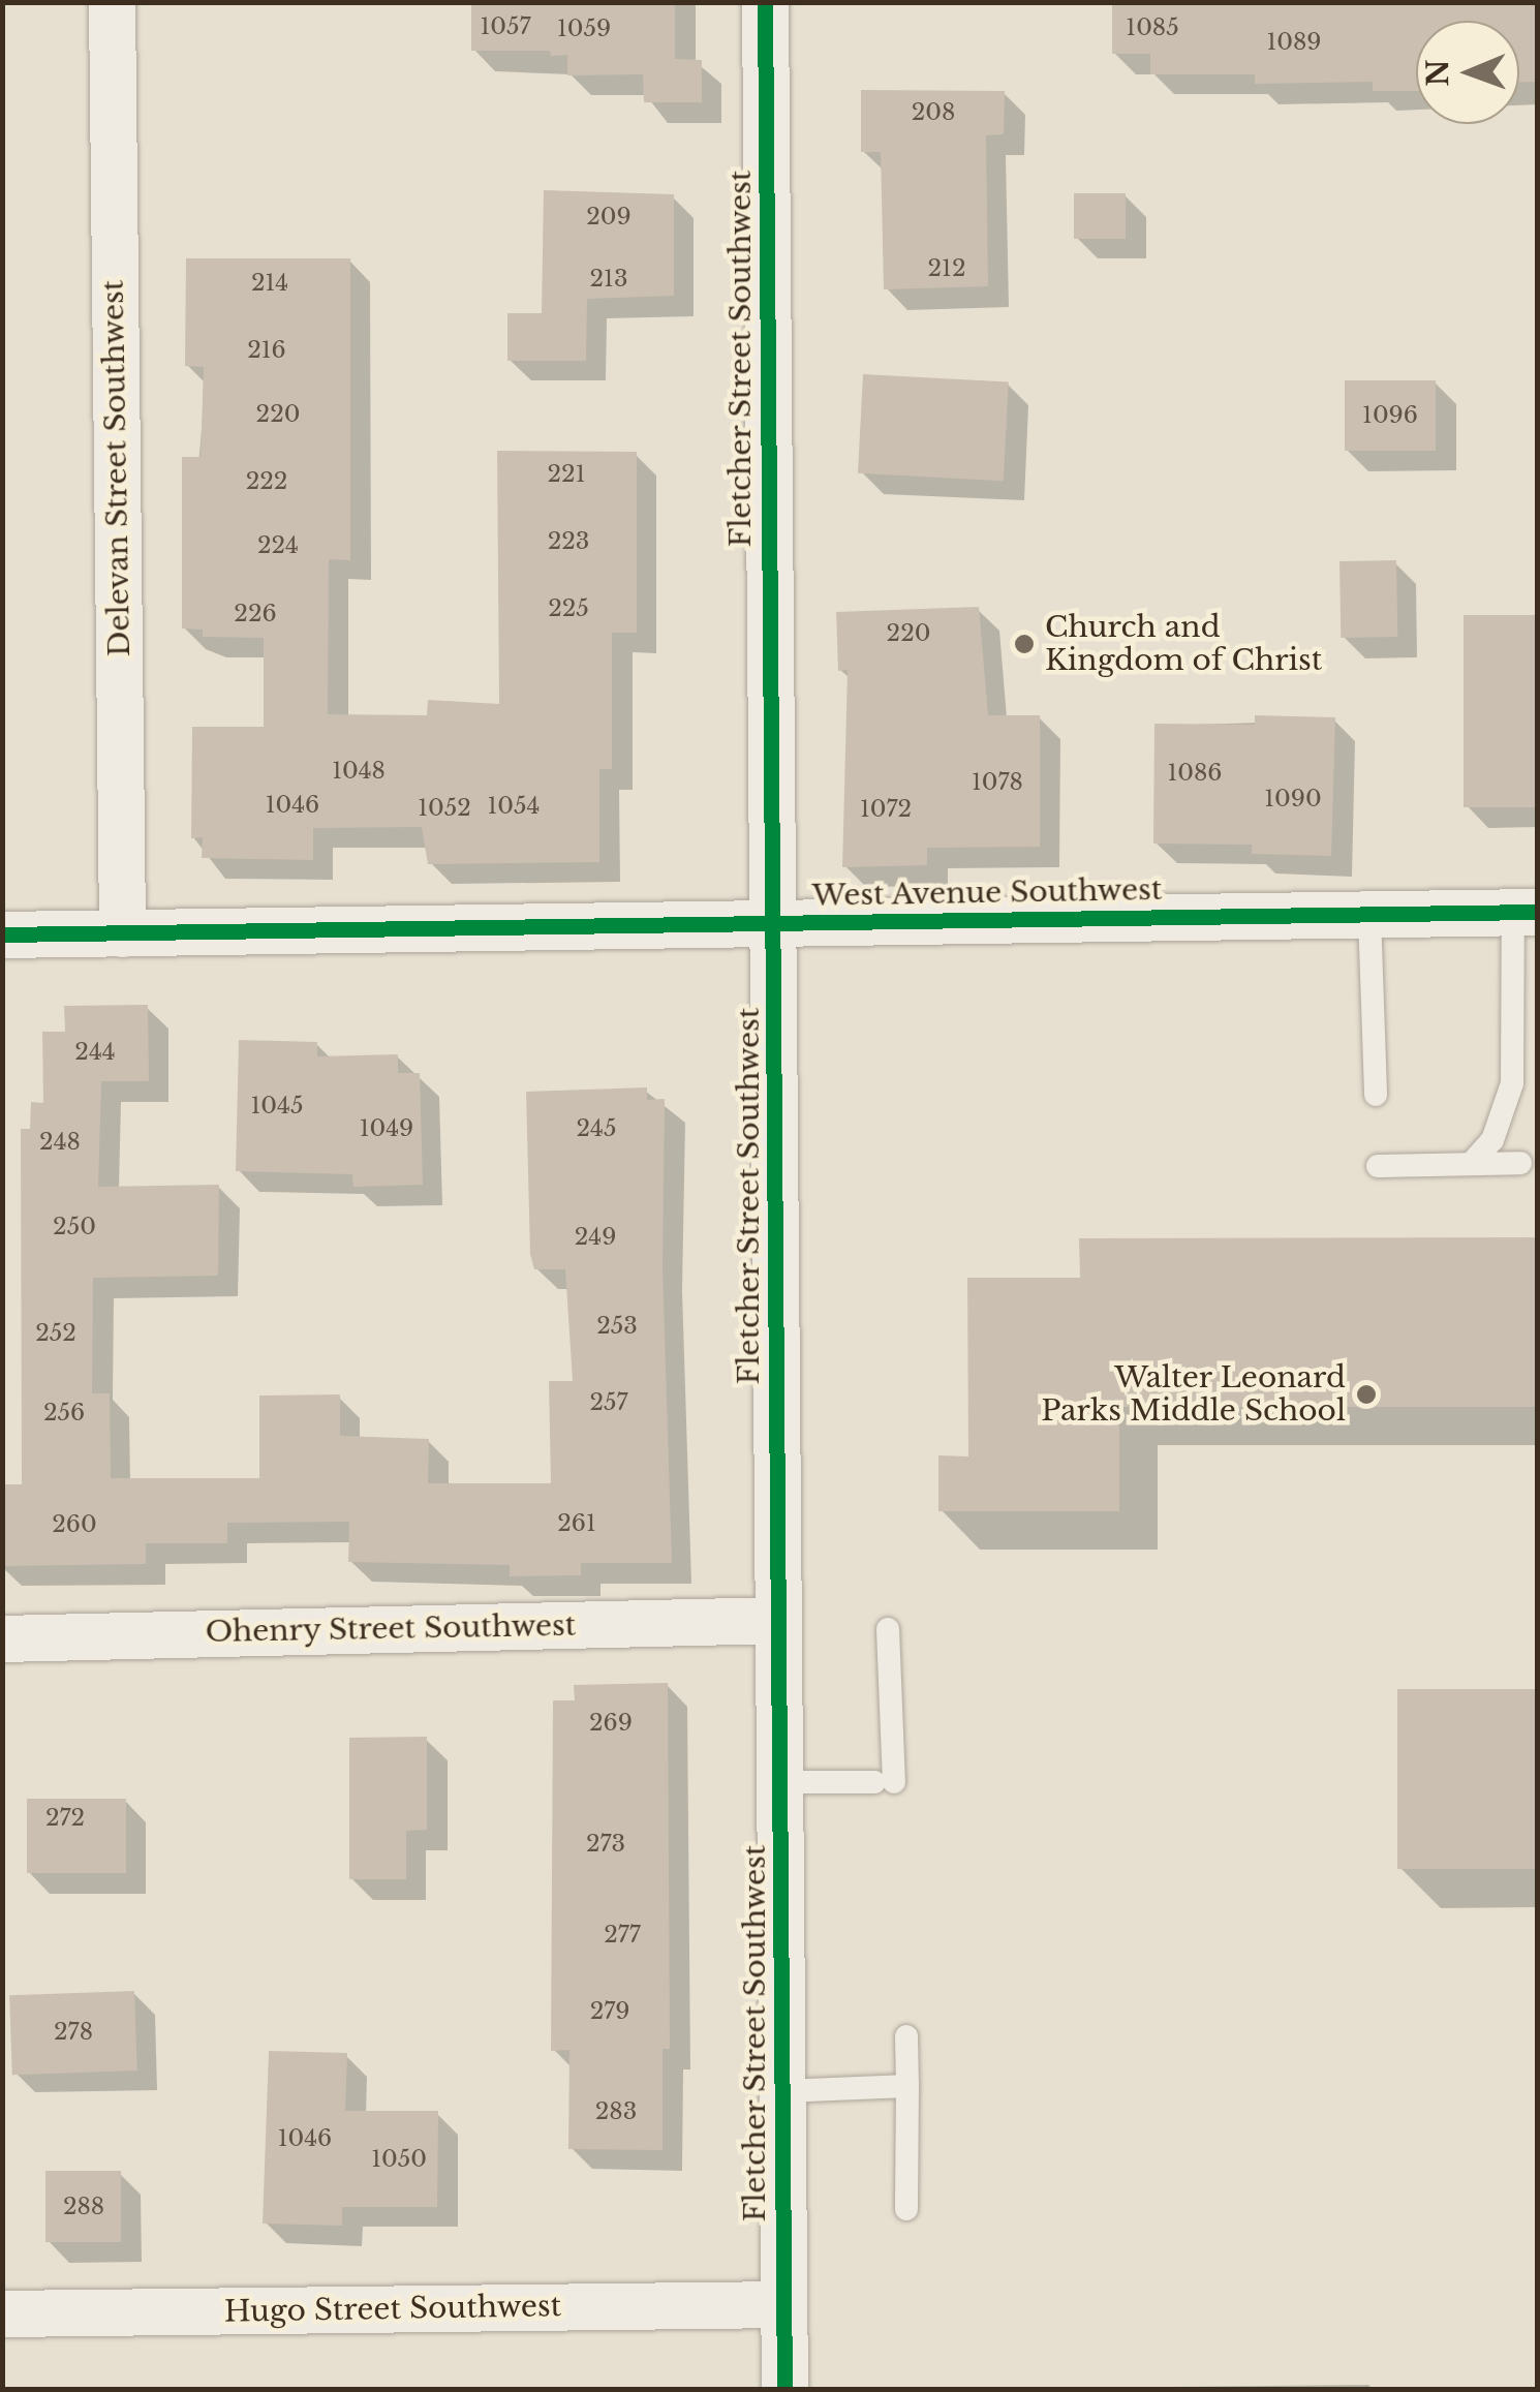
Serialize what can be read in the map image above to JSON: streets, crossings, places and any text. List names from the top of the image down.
{
  "streets": {
    "street": [
      "Fletcher Street Southwest",
      "Delevan Street Southwest",
      "West Avenue Southwest",
      "Ohenry Street Southwest",
      "Hugo Street Southwest"
    ]
  },
  "crossings": [
    ["Fletcher Street Southwest", "West Avenue Southwest"],
    ["Fletcher Street Southwest", "Ohenry Street Southwest"],
    ["Fletcher Street Southwest", "Hugo Street Southwest"],
    ["Delevan Street Southwest", "West Avenue Southwest"]
  ],
  "places": ["Church and Kingdom of Christ", "Walter Leonard Parks Middle School"],
  "house_numbers": [
    "1057",
    "1085",
    "1059",
    "1089",
    "208",
    "209",
    "212",
    "213",
    "214",
    "216",
    "220",
    "1096",
    "221",
    "222",
    "223",
    "224",
    "225",
    "226",
    "220",
    "1048",
    "1086",
    "1078",
    "1090",
    "1046",
    "1054",
    "1052",
    "1072",
    "244",
    "1045",
    "1049",
    "245",
    "248",
    "250",
    "249",
    "253",
    "252",
    "257",
    "256",
    "261",
    "260",
    "269",
    "272",
    "273",
    "277",
    "279",
    "278",
    "283",
    "1046",
    "1050",
    "288"
  ],
  "north": "left"
}
